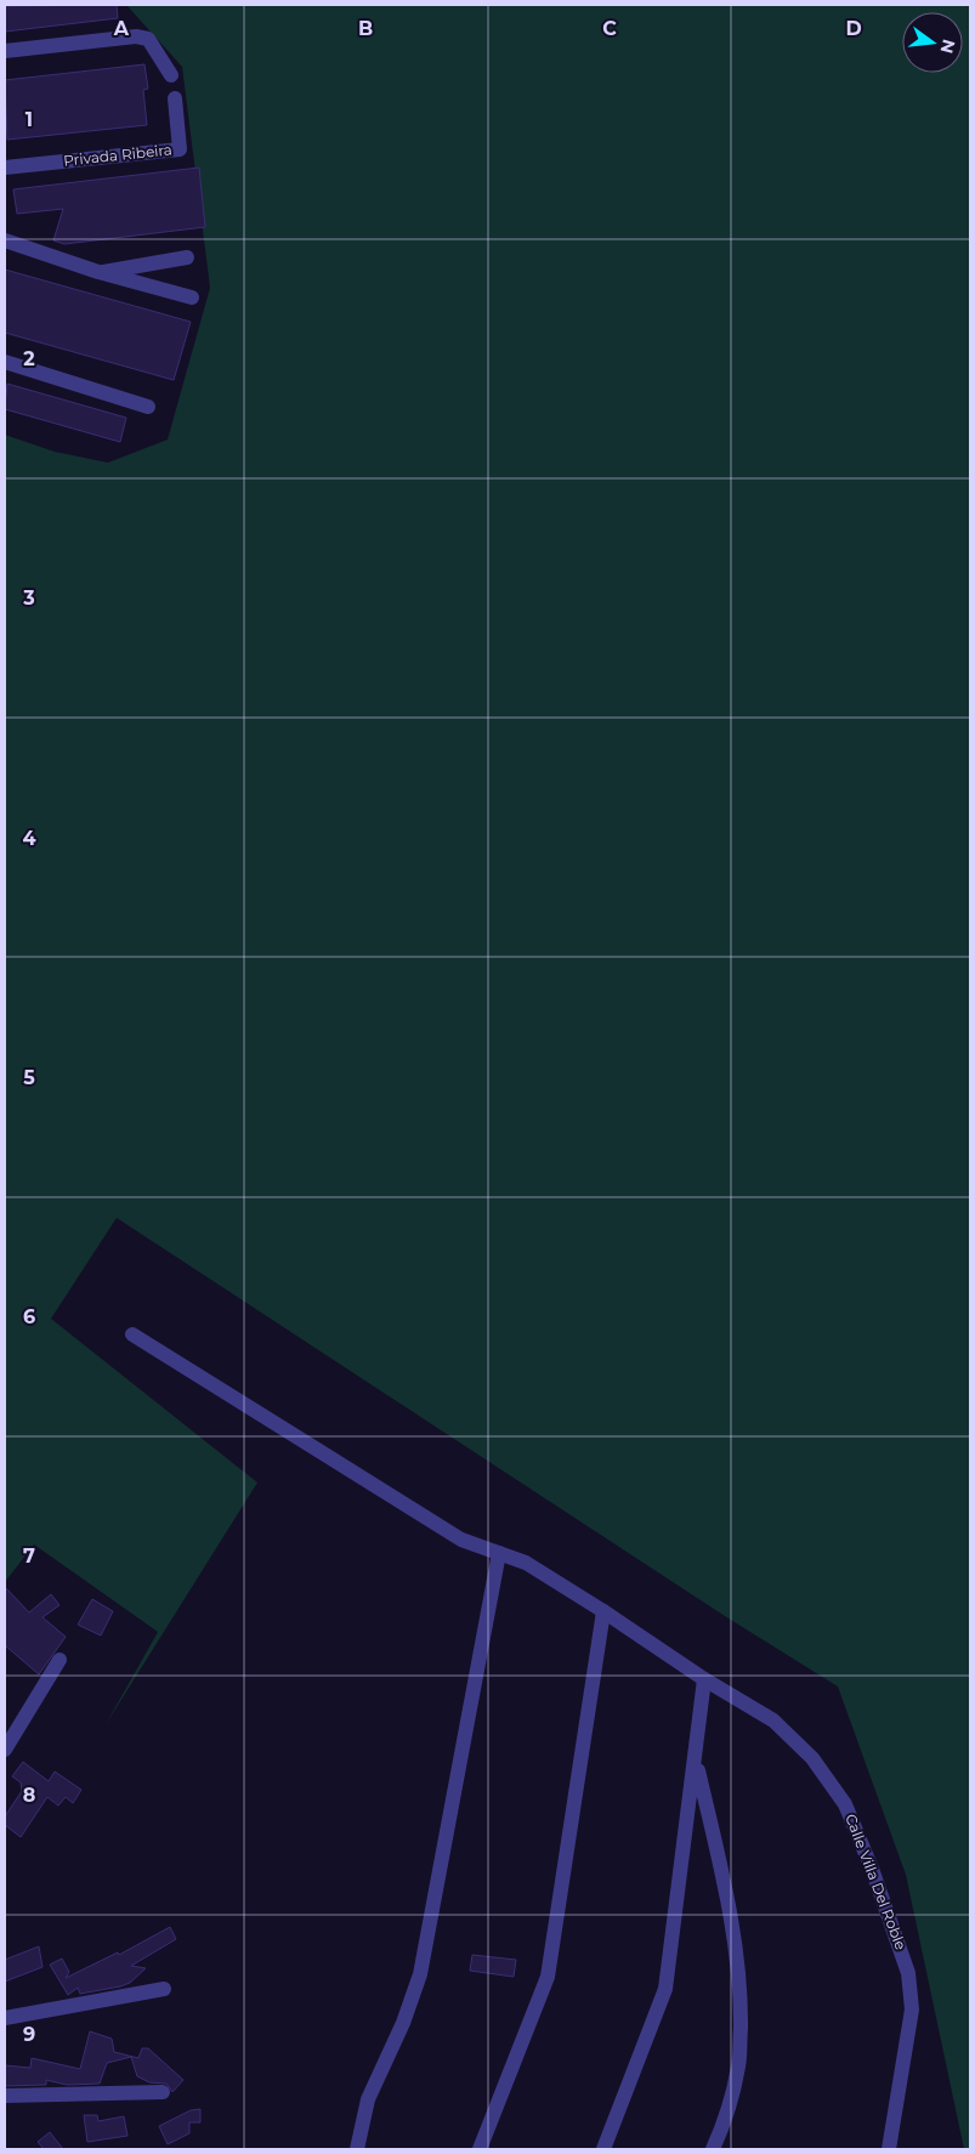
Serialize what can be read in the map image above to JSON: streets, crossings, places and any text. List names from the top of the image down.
{
  "streets": {
    "street": ["Privada Ribeira", "Calle Villa Del Roble"]
  },
  "north": "right",
  "grid": {
    "columns": [
      "A",
      "B",
      "C",
      "D"
    ],
    "rows": [
      "1",
      "2",
      "3",
      "4",
      "5",
      "6",
      "7",
      "8",
      "9"
    ]
  }
}
